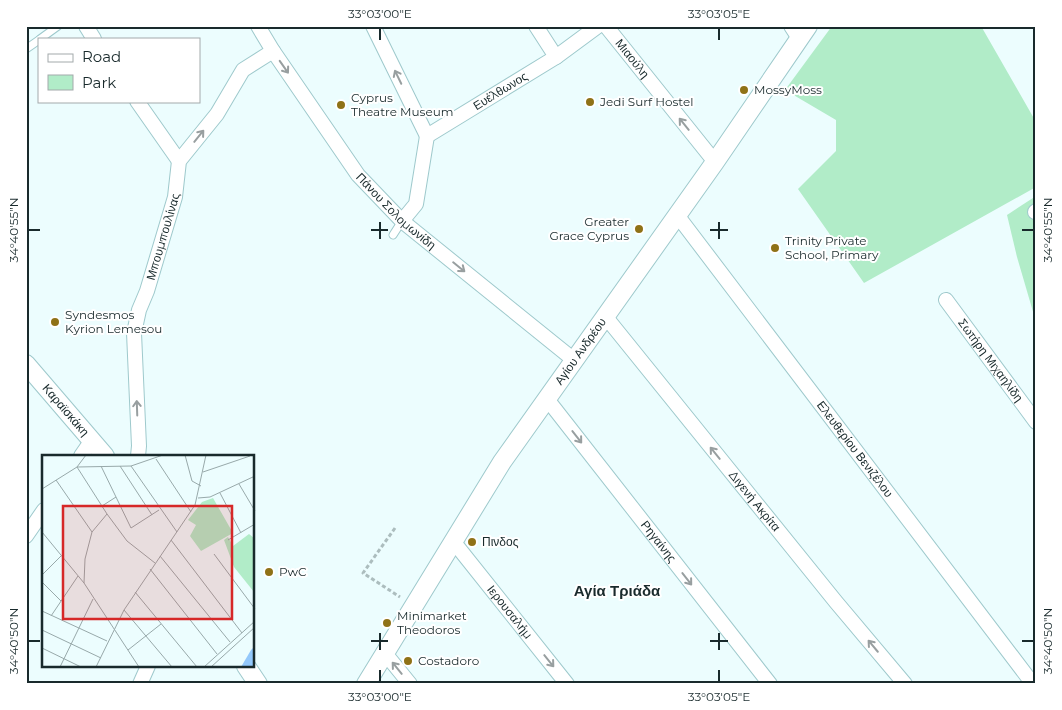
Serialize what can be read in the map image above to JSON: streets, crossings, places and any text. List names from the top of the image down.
{
  "streets": {
    "street": [
      "Μιαούλη",
      "Ευέλθωνος",
      "Πάνου Σολομωνίδη",
      "Μπουμπουλίνας",
      "Αγίου Ανδρέου",
      "Σωτήρη Μιχαηλίδη",
      "Καραϊσκάκη",
      "Ελευθερίου Βενιζέλου",
      "Διγενή Ακρίτα",
      "Ρηγαίνης",
      "Ιερουσαλήμ"
    ]
  },
  "crossings": [
    ["Μιαούλη", "Αγίου Ανδρέου"],
    ["Πάνου Σολομωνίδη", "Αγίου Ανδρέου"],
    ["Αγίου Ανδρέου", "Ελευθερίου Βενιζέλου"],
    ["Αγίου Ανδρέου", "Διγενή Ακρίτα"],
    ["Αγίου Ανδρέου", "Ρηγαίνης"],
    ["Αγίου Ανδρέου", "Ιερουσαλήμ"]
  ],
  "one_way": [
    "Μιαούλη",
    "Πάνου Σολομωνίδη",
    "Μπουμπουλίνας",
    "Διγενή Ακρίτα",
    "Ρηγαίνης",
    "Ιερουσαλήμ"
  ],
  "districts": ["Αγία Τριάδα"],
  "places": [
    "MossyMoss",
    "Jedi Surf Hostel",
    "Cyprus Theatre Museum",
    "Greater Grace Cyprus",
    "Trinity Private School, Primary",
    "Syndesmos Kyrion Lemesou",
    "Πινδος",
    "PwC",
    "Minimarket Theodoros",
    "Costadoro"
  ],
  "legend": ["Road", "Park"],
  "coordinates": [
    "33°03'00\"E",
    "33°03'05\"E",
    "34°40'55\"N",
    "34°40'50\"N"
  ]
}
